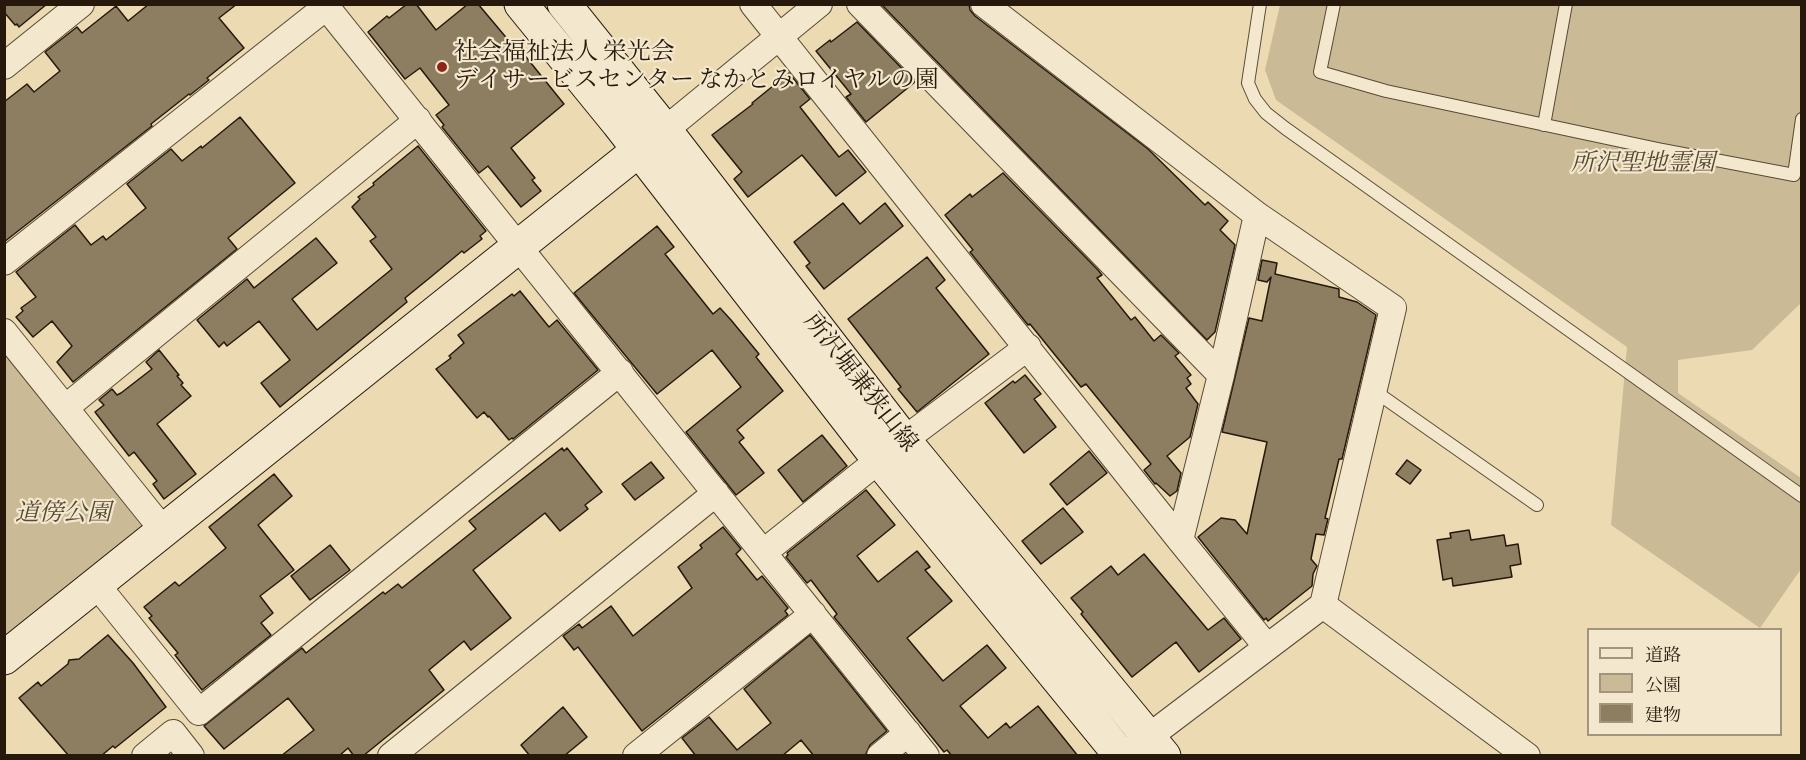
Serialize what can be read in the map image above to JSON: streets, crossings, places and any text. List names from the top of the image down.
{
  "streets": {
    "main road": ["所沢堀兼狭山線"]
  },
  "parks": ["所沢聖地霊園", "道傍公園"],
  "places": ["社会福祉法人 栄光会 デイサービスセンター なかとみロイヤルの園"],
  "legend": ["道路", "公園", "建物"]
}
